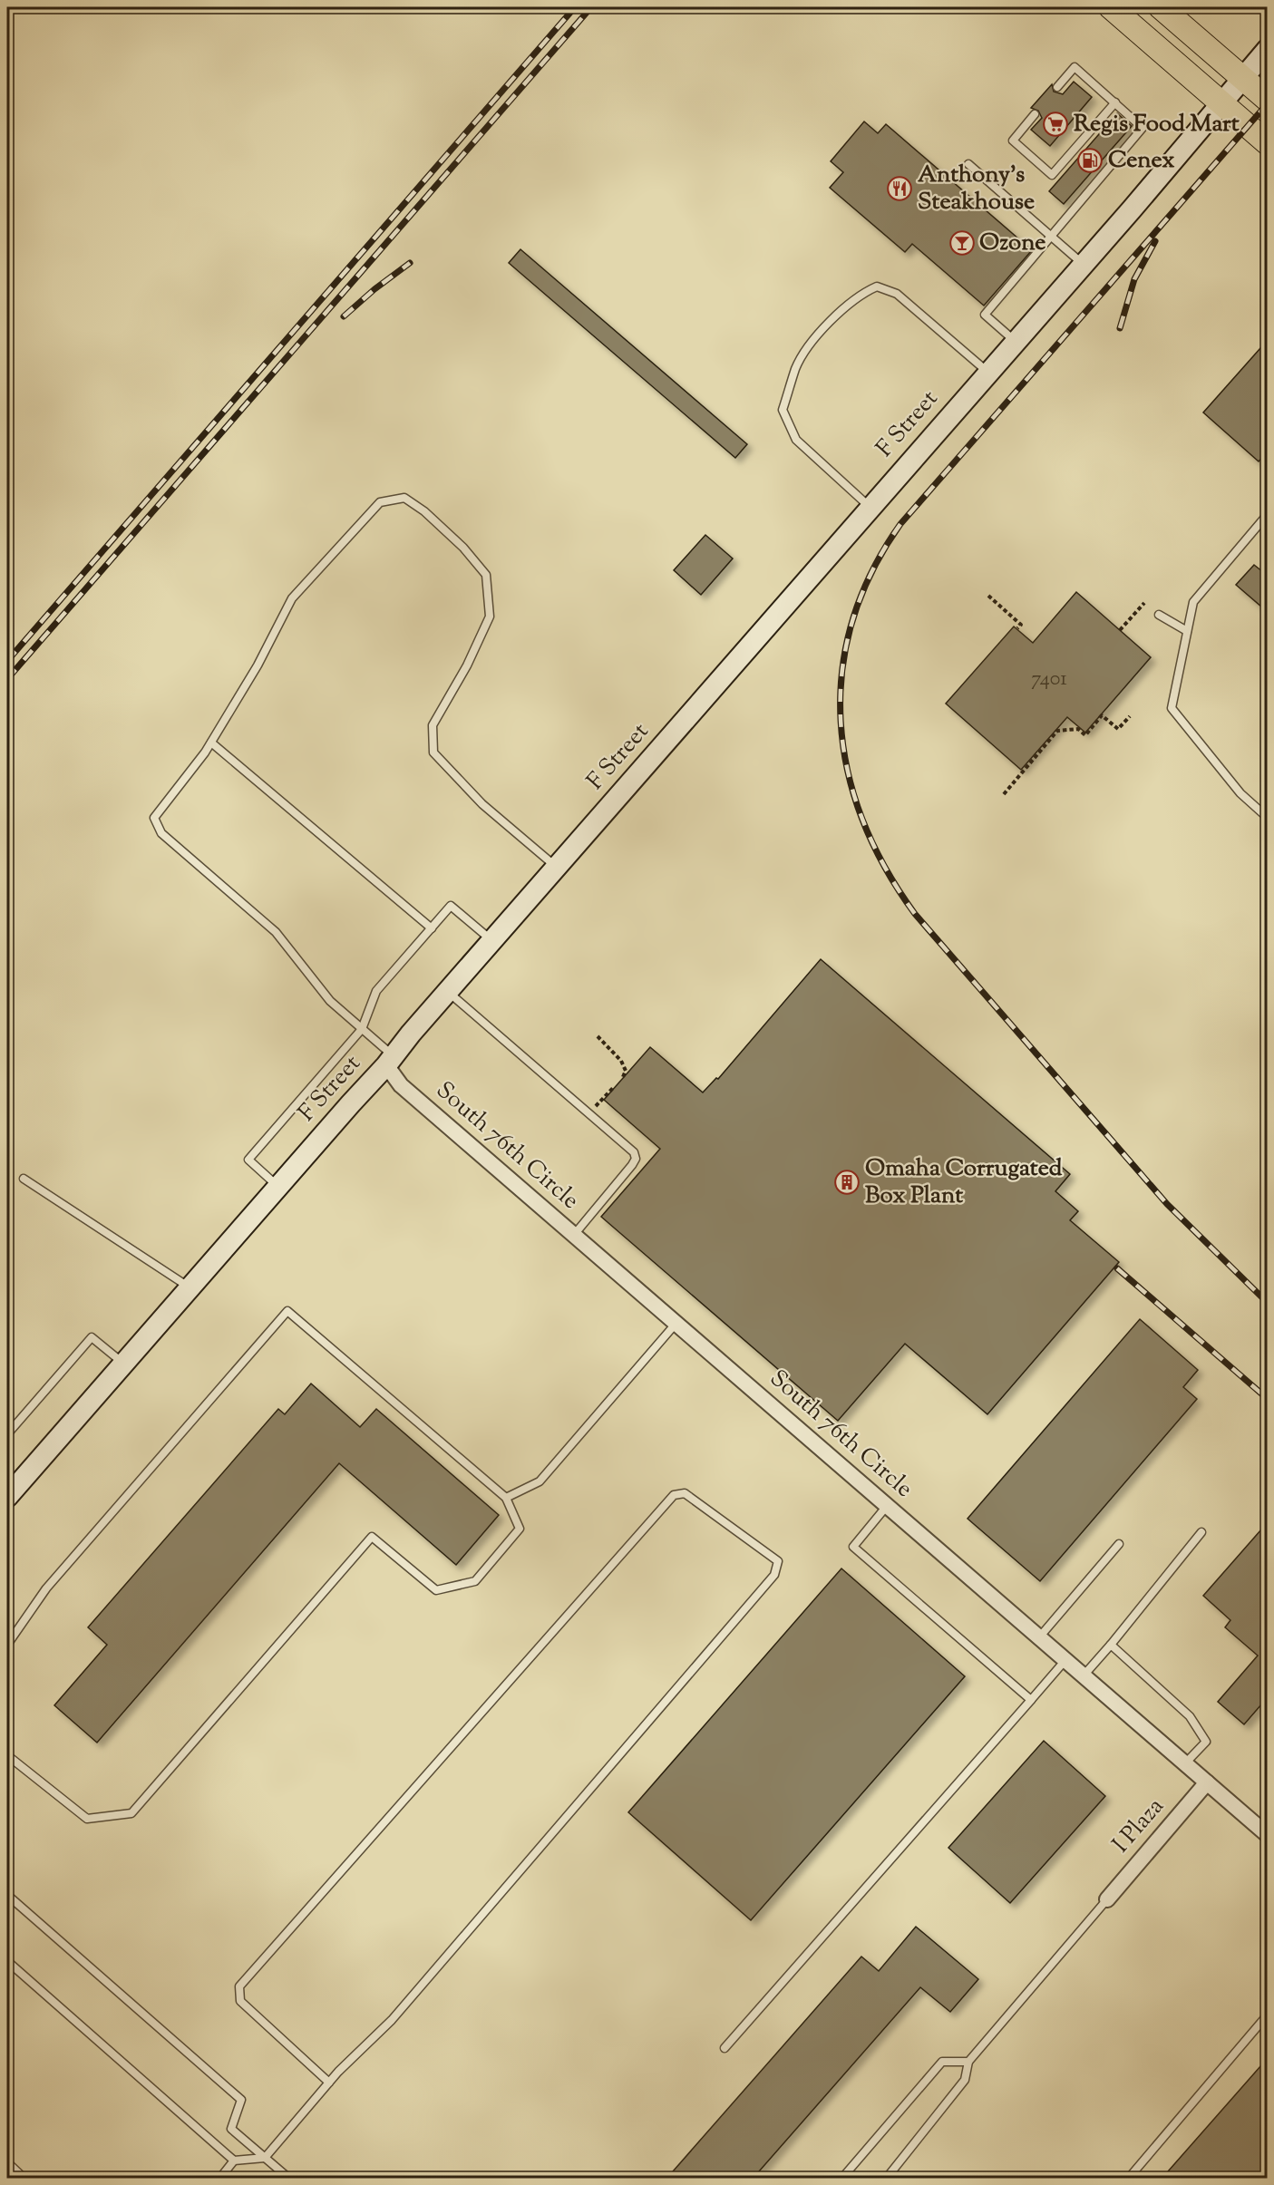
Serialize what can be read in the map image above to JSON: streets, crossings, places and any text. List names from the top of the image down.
{
  "streets": {
    "street": ["F Street", "South 76th Circle", "I Plaza"]
  },
  "crossings": [
    ["F Street", "South 76th Circle"],
    ["South 76th Circle", "I Plaza"]
  ],
  "places": {
    "supermarket": ["Regis Food Mart"],
    "fuel station": ["Cenex"],
    "restaurant": ["Anthony's Steakhouse"],
    "bar": ["Ozone"],
    "building": ["Omaha Corrugated Box Plant"]
  },
  "house_numbers": ["7401"]
}
